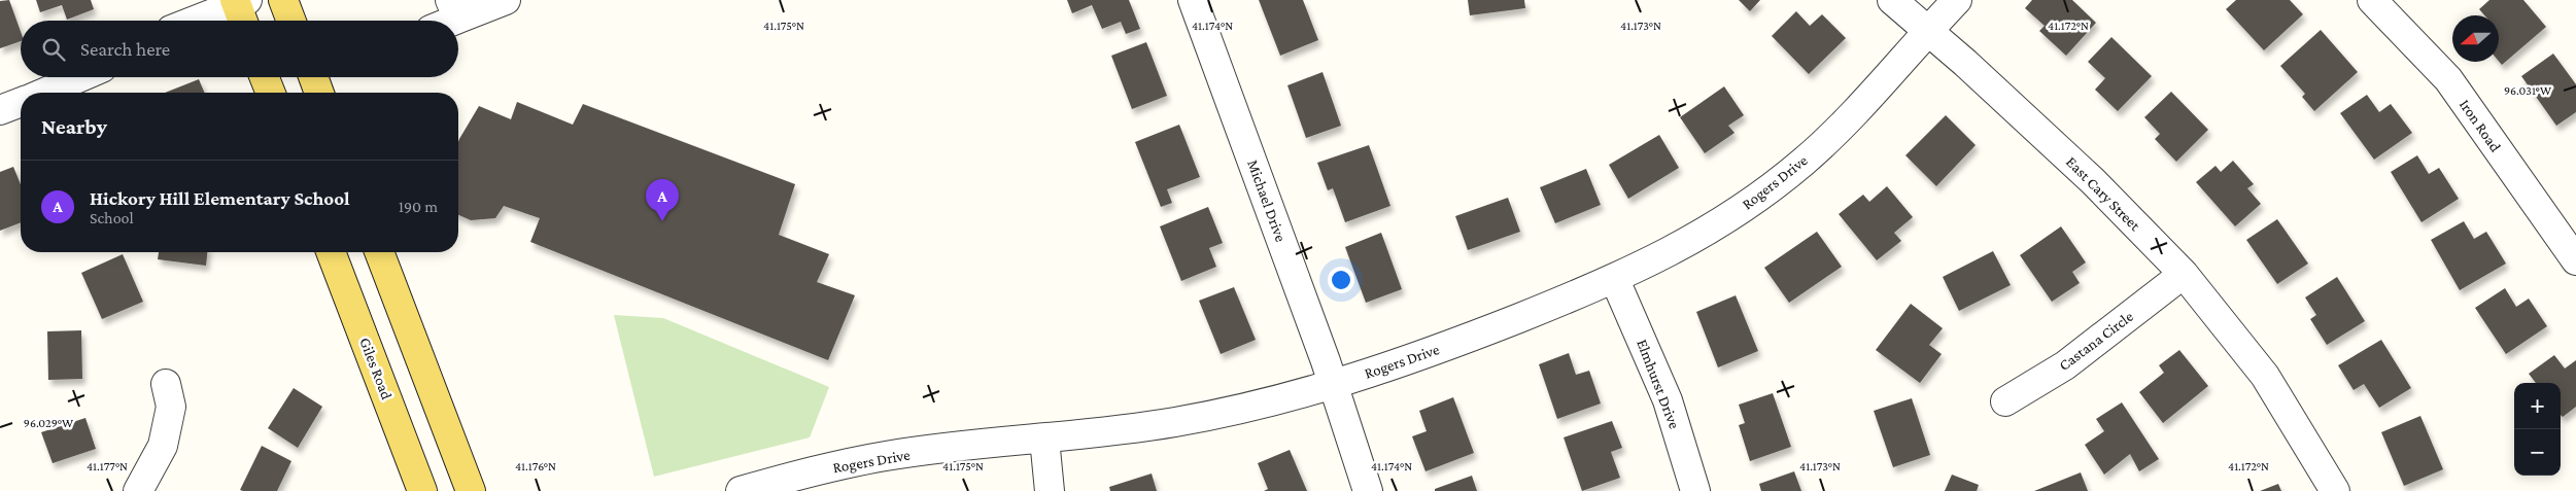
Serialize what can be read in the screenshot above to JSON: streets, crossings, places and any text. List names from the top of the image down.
{
  "streets": {
    "main road": ["Giles Road"],
    "street": [
      "Iron Road",
      "Rogers Drive",
      "East Cary Street",
      "Michael Drive",
      "Castana Circle",
      "Elmhurst Drive"
    ]
  },
  "crossings": [
    ["Rogers Drive", "East Cary Street"],
    ["Rogers Drive", "Michael Drive"],
    ["Rogers Drive", "Elmhurst Drive"],
    ["East Cary Street", "Castana Circle"]
  ],
  "north": "left",
  "page": {
    "search": "Search here",
    "heading": "Nearby",
    "list": [
      {
        "mark": "A",
        "name": "Hickory Hill Elementary School",
        "note": "School",
        "value": "190 m"
      }
    ],
    "pins": "A",
    "map_buttons": ["+", "−"]
  },
  "coordinates": [
    "41.175°N",
    "41.174°N",
    "41.173°N",
    "41.172°N",
    "96.031°W",
    "96.029°W",
    "41.177°N",
    "41.176°N"
  ]
}
